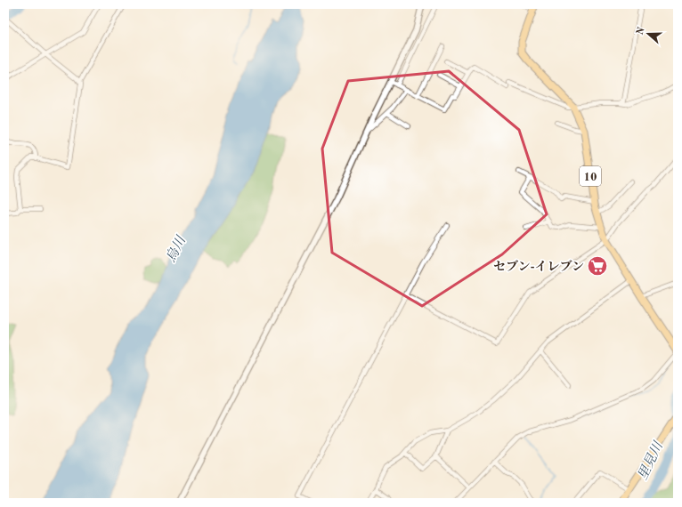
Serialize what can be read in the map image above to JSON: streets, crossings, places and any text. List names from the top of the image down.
{
  "streets": {
    "main road": ["10"]
  },
  "water": ["烏川", "里見川"],
  "places": {
    "supermarket": ["セブン-イレブン"]
  },
  "north": "left"
}
